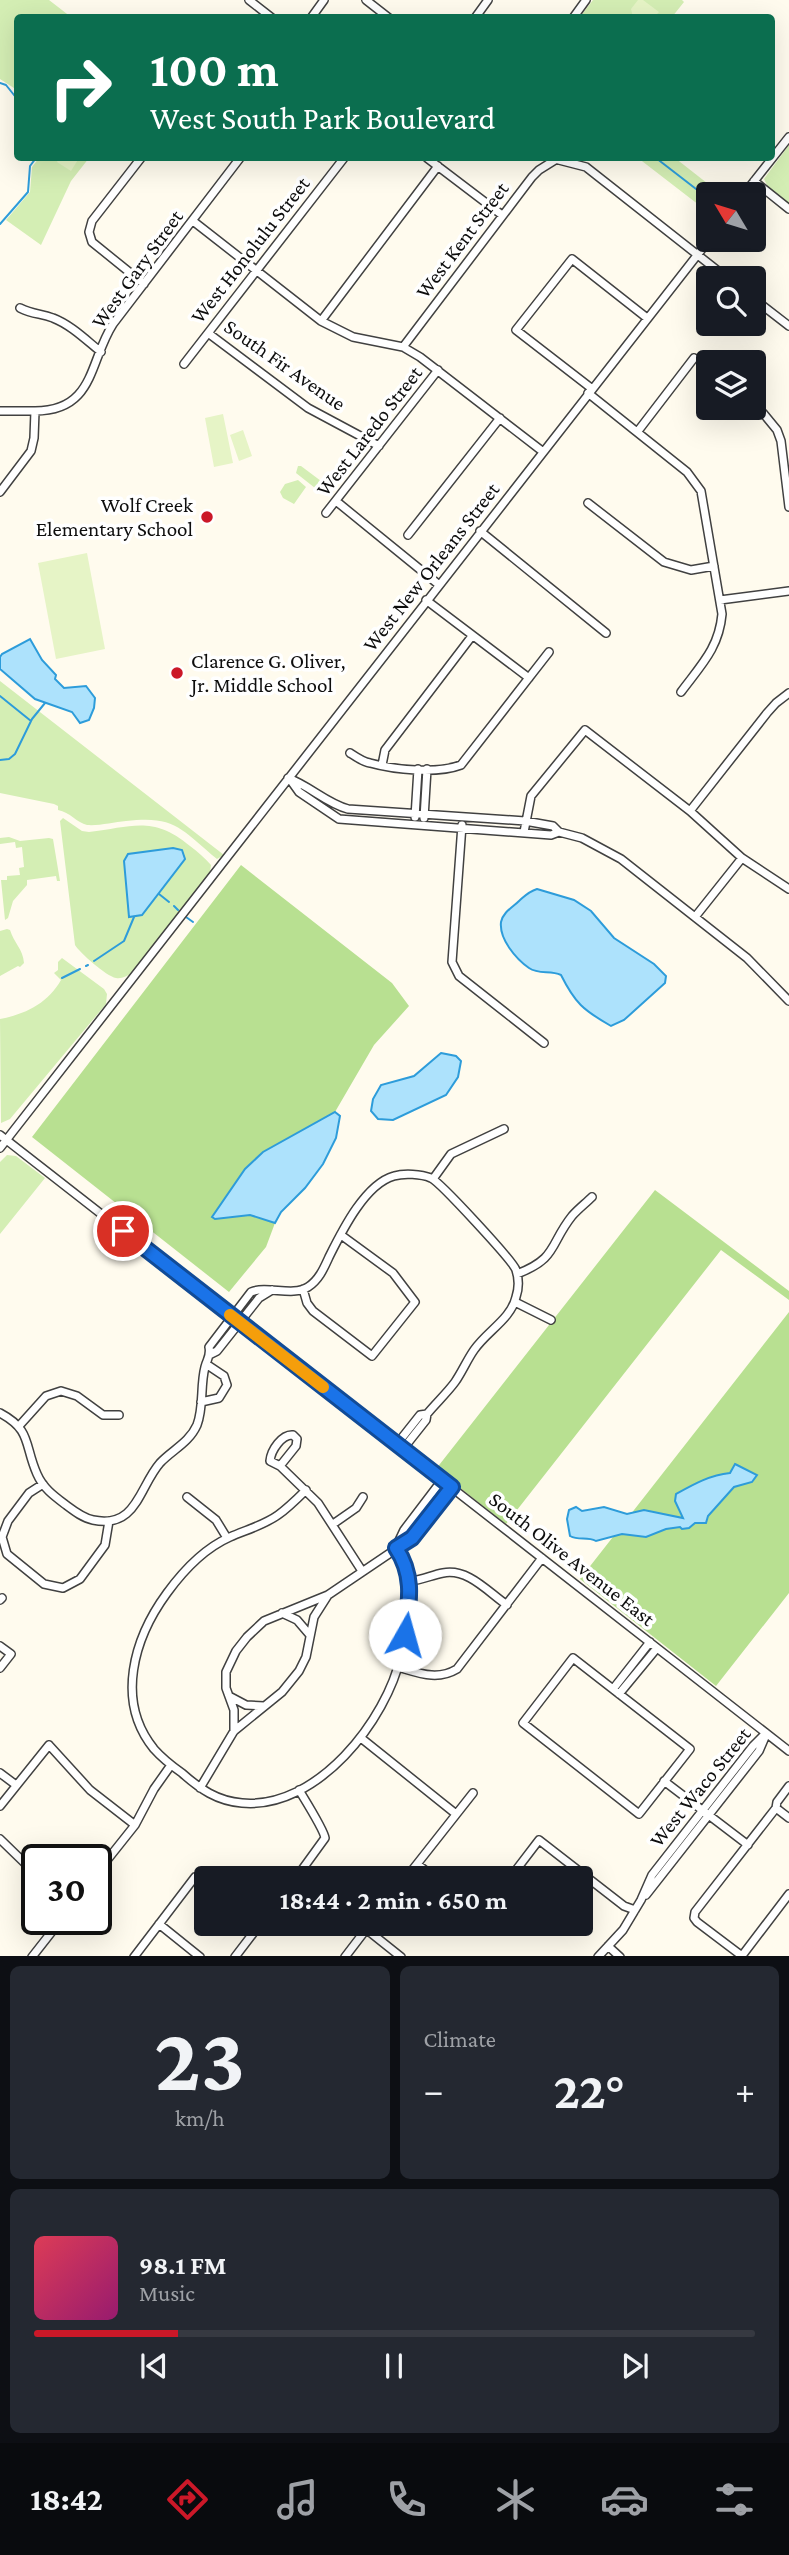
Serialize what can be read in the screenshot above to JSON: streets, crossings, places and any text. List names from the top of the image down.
{
  "streets": {
    "street": [
      "West Kent Street",
      "West Honolulu Street",
      "West Gary Street",
      "South Fir Avenue",
      "West Laredo Street",
      "West New Orleans Street",
      "South Olive Avenue East",
      "West Waco Street"
    ]
  },
  "crossings": [
    ["West Honolulu Street", "South Fir Avenue"],
    ["South Fir Avenue", "West Laredo Street"],
    ["West New Orleans Street", "South Olive Avenue East"],
    ["South Olive Avenue East", "West Waco Street"]
  ],
  "places": ["Wolf Creek Elementary School", "Clarence G. Oliver, Jr. Middle School"],
  "north": "top left",
  "page": {
    "turn": ["100 m", "West South Park Boulevard"],
    "limit": "30",
    "trip": "18:44 · 2 min · 650 m",
    "tile": [
      ["23", "km/h"],
      "Climate"
    ],
    "heat": ["−", "22°", "+"],
    "song": ["98.1 FM", "Music"],
    "tabs": "18:42"
  }
}
